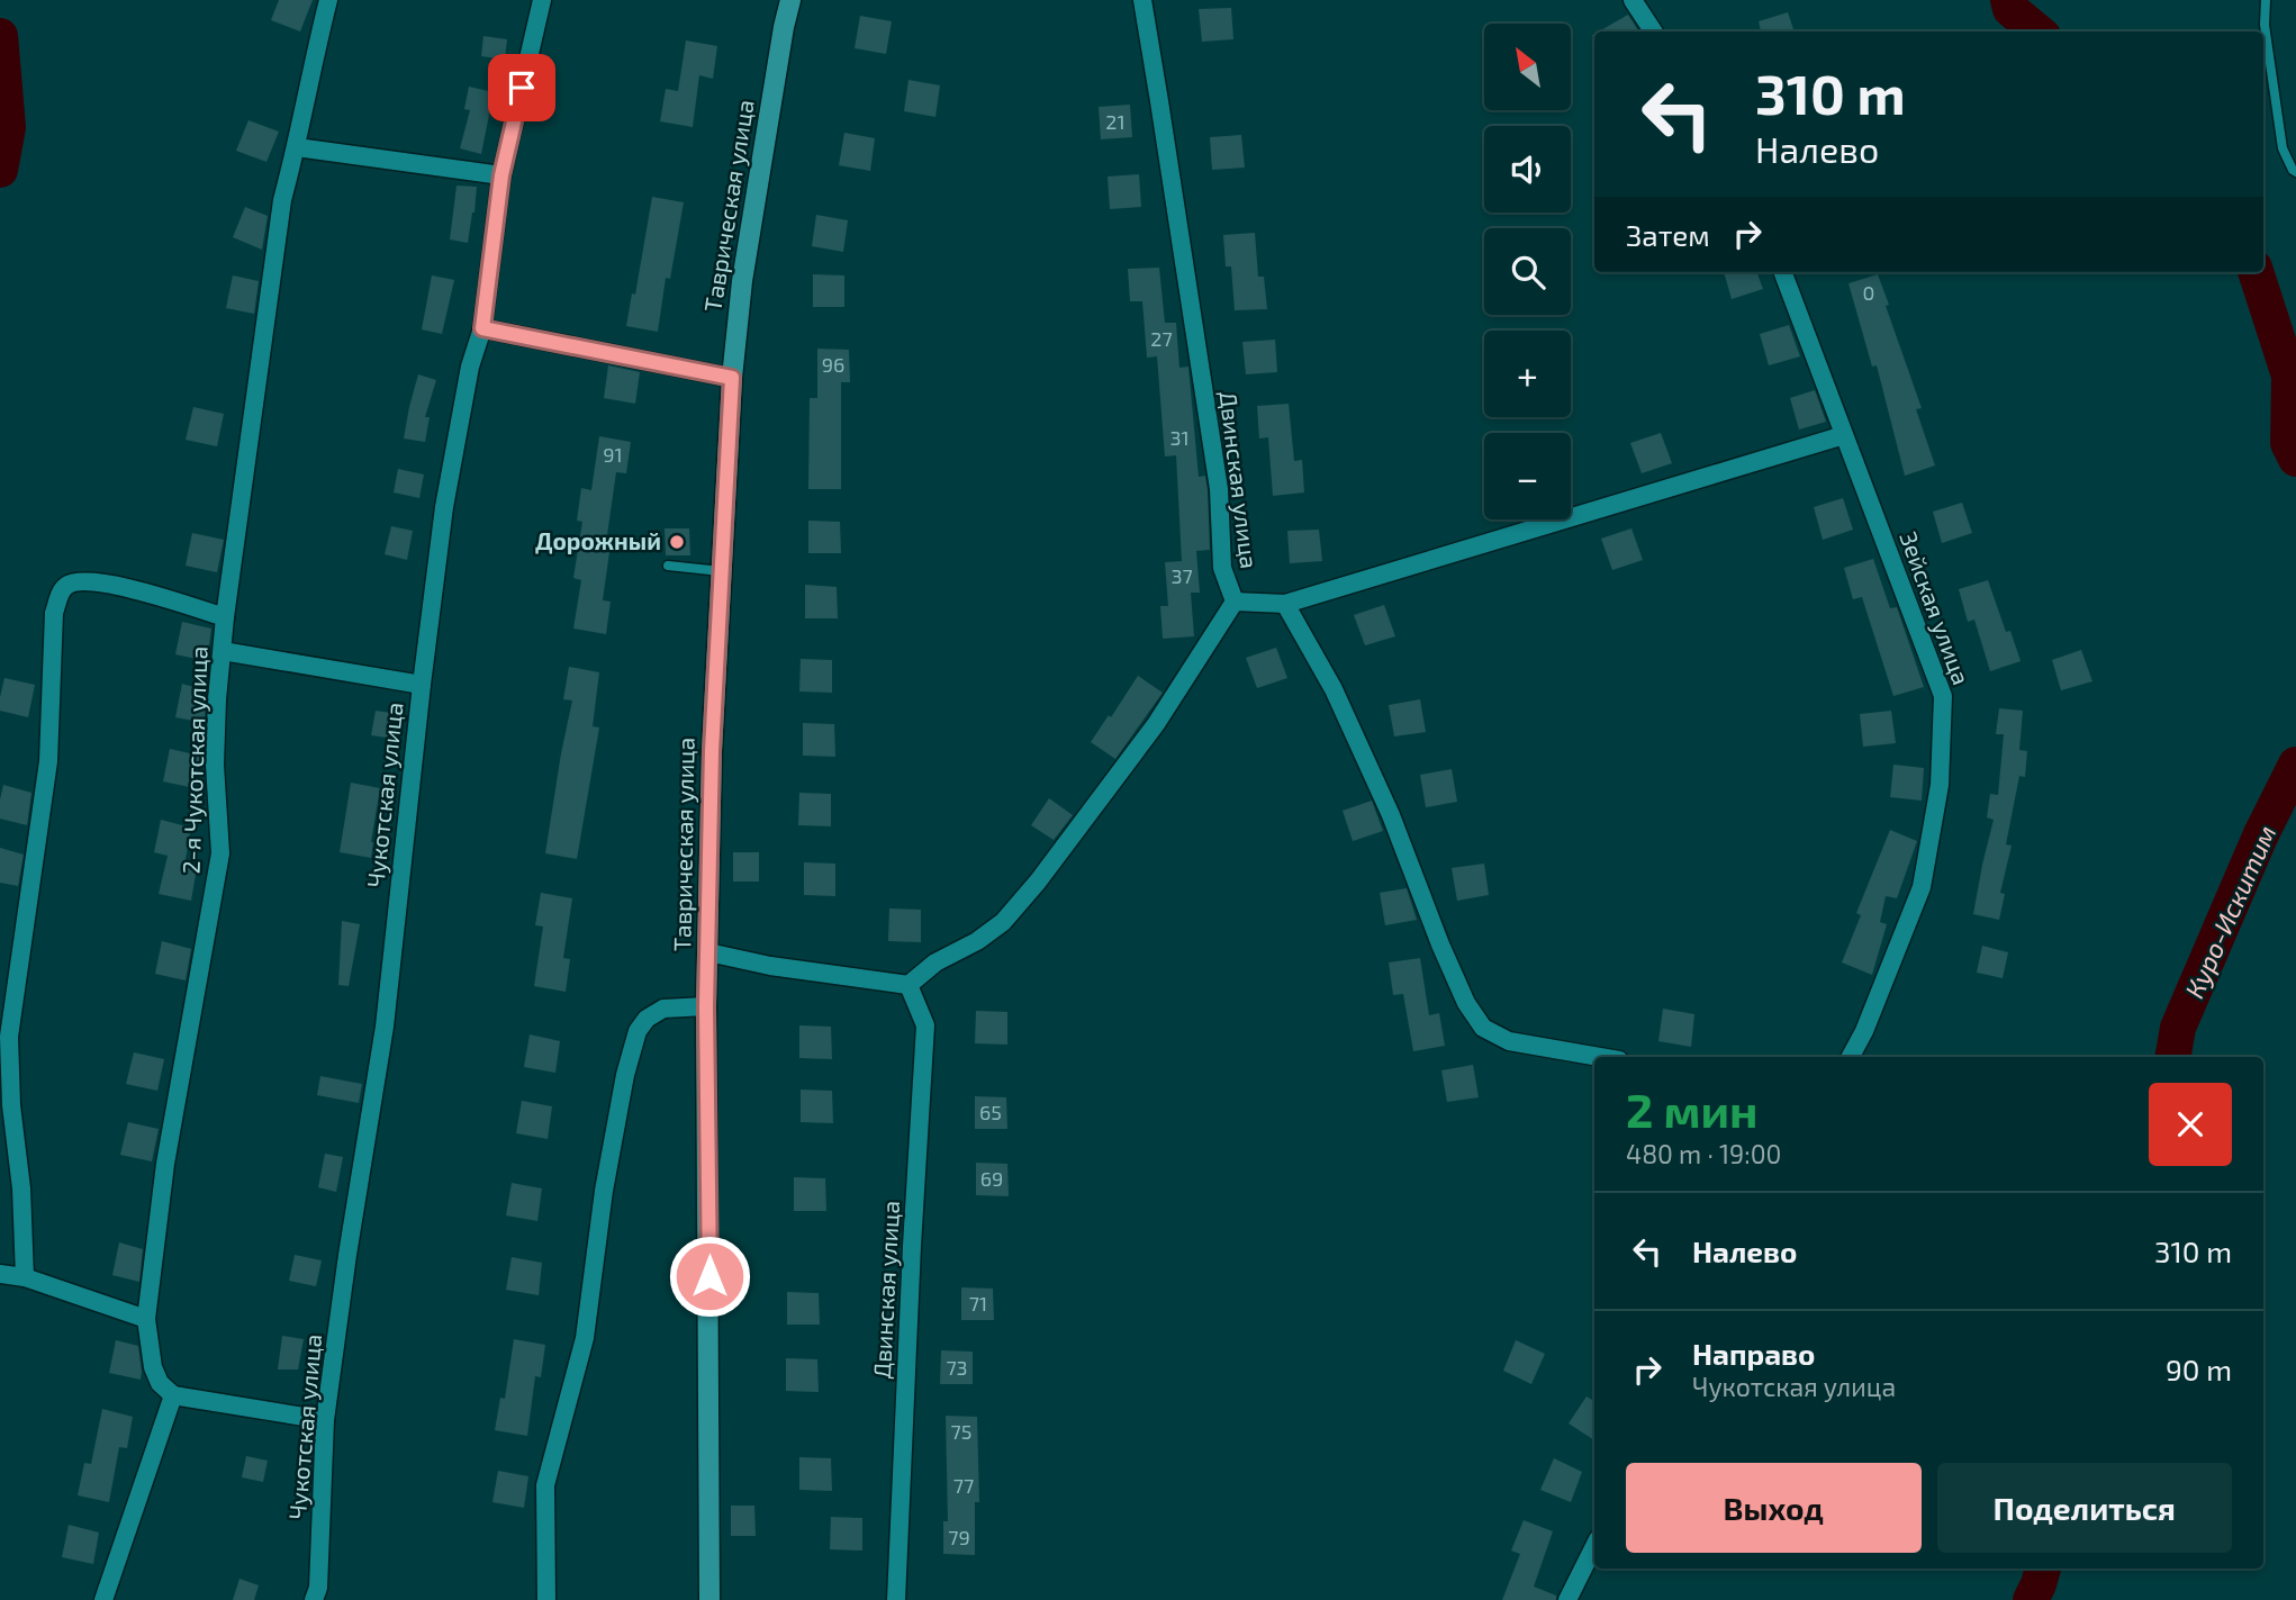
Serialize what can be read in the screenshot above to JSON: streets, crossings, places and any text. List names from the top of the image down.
{
  "streets": {
    "main road": ["Таврическая улица"],
    "street": [
      "Двинская улица",
      "Зейская улица",
      "2-я Чукотская улица",
      "Чукотская улица"
    ]
  },
  "water": ["Куро-Искитим"],
  "places": ["Дорожный"],
  "house_numbers": [
    "21",
    "0",
    "27",
    "96",
    "31",
    "91",
    "37",
    "65",
    "69",
    "71",
    "73",
    "75",
    "77",
    "79"
  ],
  "north": "top left",
  "page": {
    "map_buttons": ["+", "−"],
    "turn": ["310 m", "Налево"],
    "then": "Затем",
    "heading": ["2 мин", "480 m · 19:00"],
    "list": [
      {
        "name": "Налево",
        "value": "310 m"
      },
      {
        "name": "Направо",
        "note": "Чукотская улица",
        "value": "90 m"
      }
    ],
    "buttons": ["Выход", "Поделиться"]
  }
}
